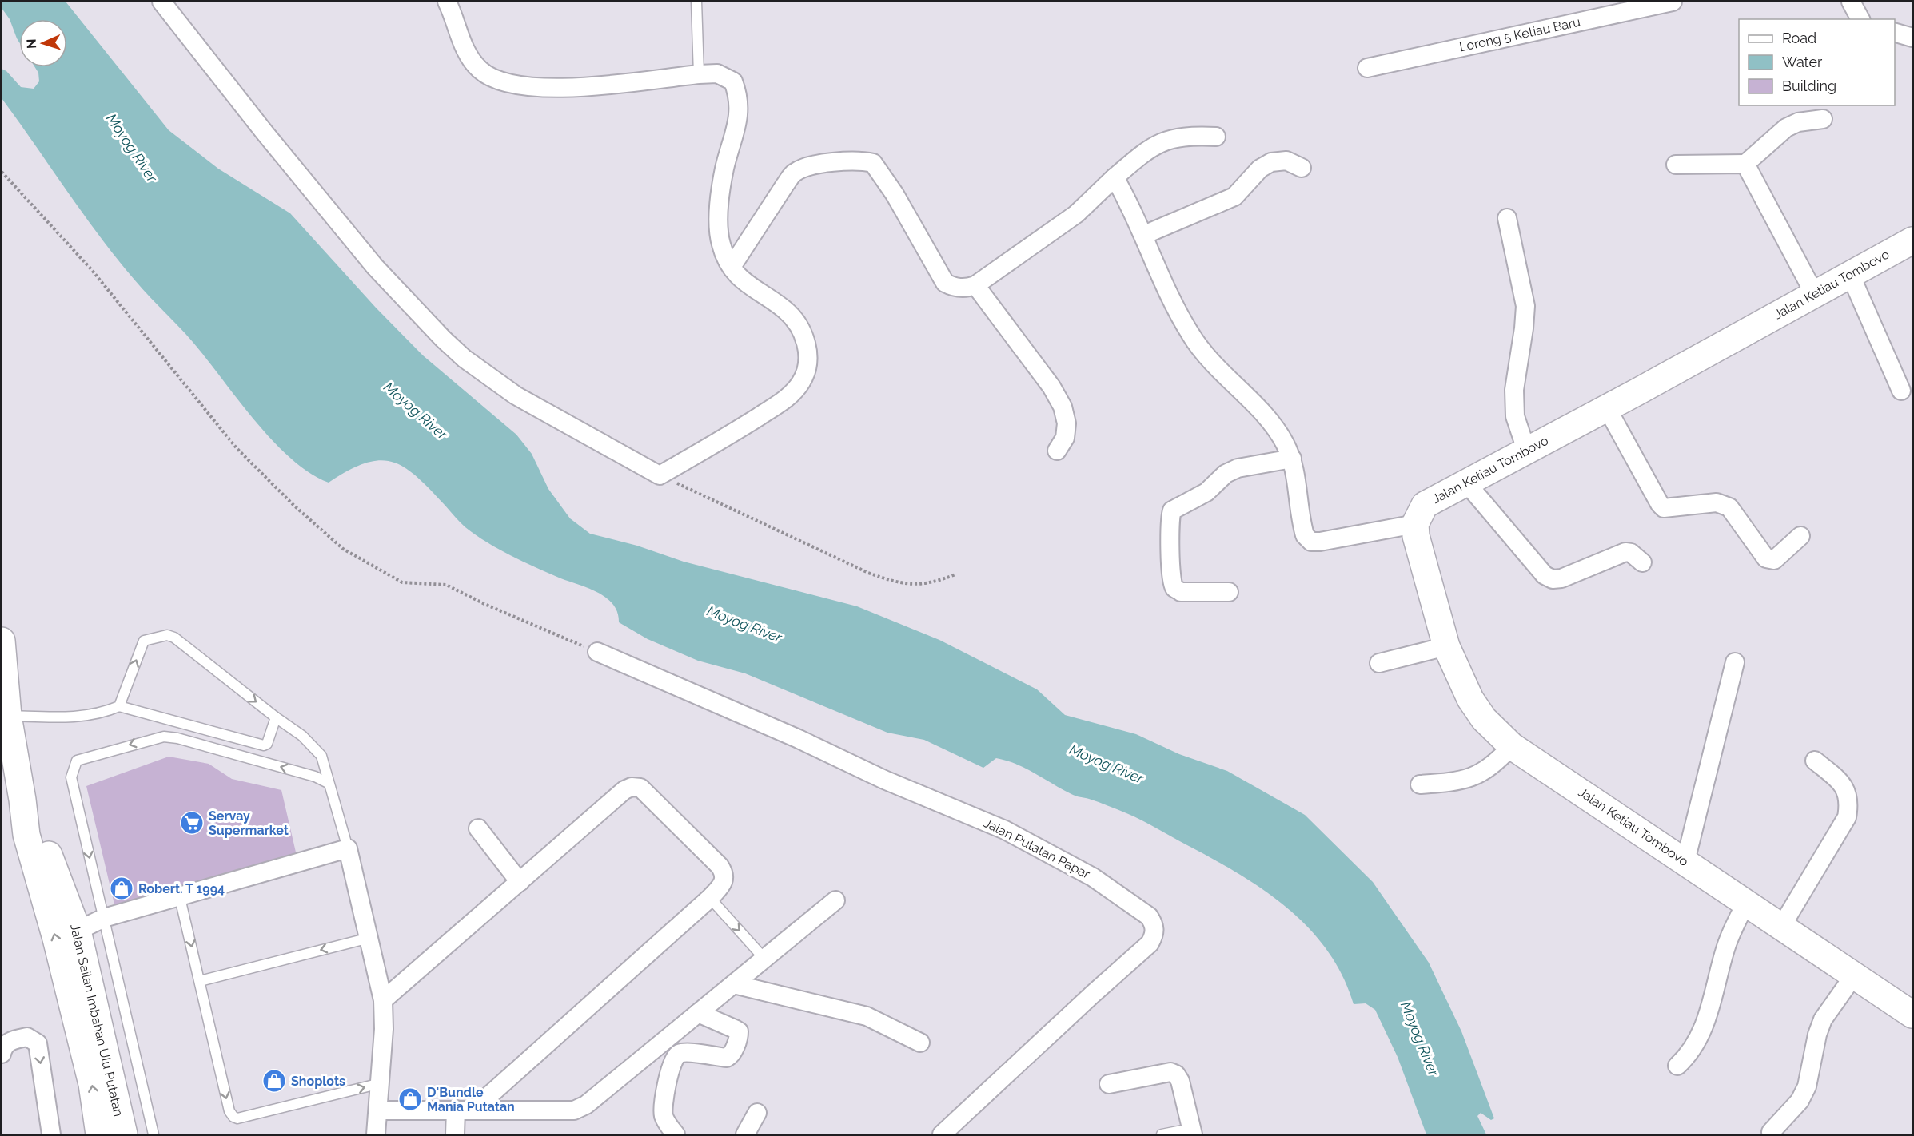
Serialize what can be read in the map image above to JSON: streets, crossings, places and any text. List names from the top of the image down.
{
  "streets": {
    "street": [
      "Lorong 5 Ketiau Baru",
      "Jalan Ketiau Tombovo",
      "Jalan Putatan Papar",
      "Jalan Sailan Imbahan Ulu Putatan"
    ]
  },
  "water": ["Moyog River"],
  "places": {
    "supermarket": ["Servay Supermarket"],
    "shop": ["Robert. T 1994", "Shoplots", "D'Bundle Mania Putatan"]
  },
  "legend": ["Road", "Water", "Building"],
  "north": "left"
}
